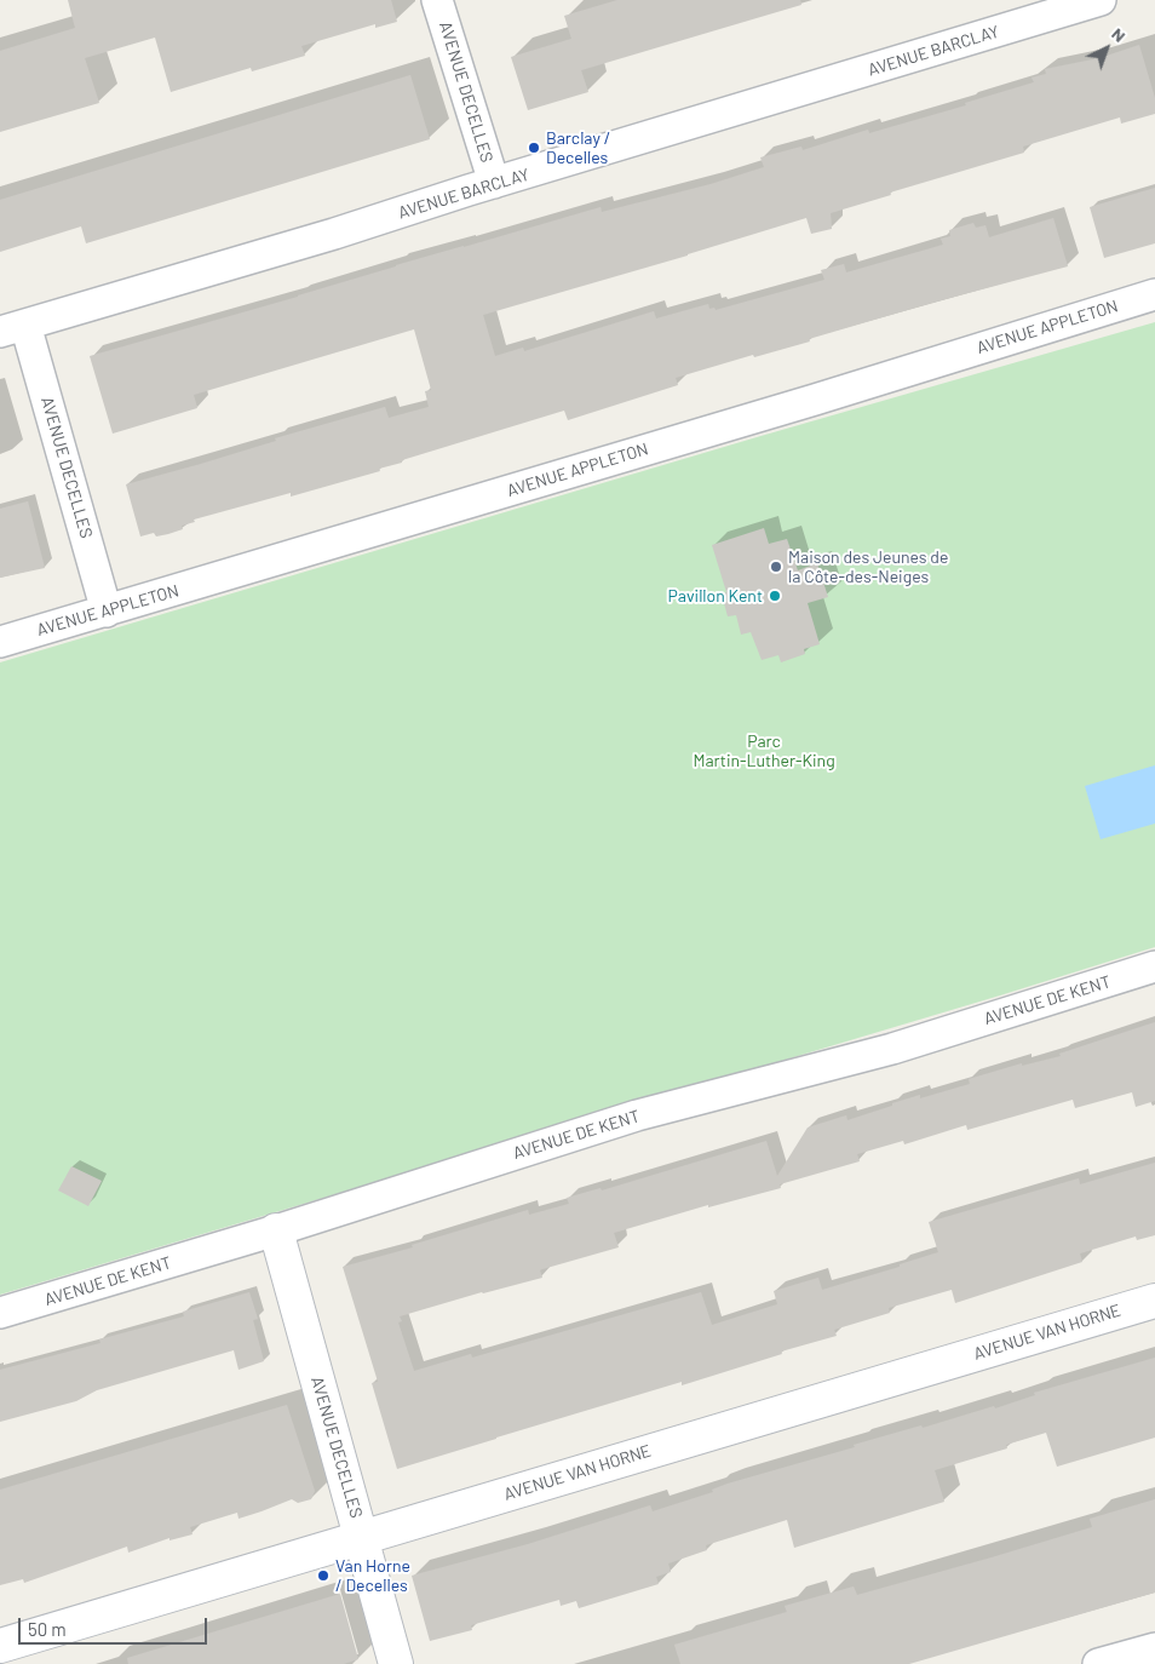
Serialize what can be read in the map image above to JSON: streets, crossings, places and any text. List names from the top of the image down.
{
  "streets": {
    "main road": ["AVENUE DECELLES", "AVENUE VAN HORNE"],
    "street": ["AVENUE BARCLAY", "AVENUE APPLETON", "AVENUE DE KENT"]
  },
  "crossings": [
    ["AVENUE BARCLAY", "AVENUE DECELLES"],
    ["AVENUE DECELLES", "AVENUE APPLETON"],
    ["AVENUE DECELLES", "AVENUE DE KENT"],
    ["AVENUE DECELLES", "AVENUE VAN HORNE"]
  ],
  "parks": ["Parc Martin-Luther-King"],
  "places": [
    "Barclay / Decelles",
    "Maison des Jeunes de la Côte-des-Neiges",
    "Pavillon Kent",
    "Van Horne / Decelles"
  ],
  "scale_bar": "50 m",
  "north": "top right"
}
